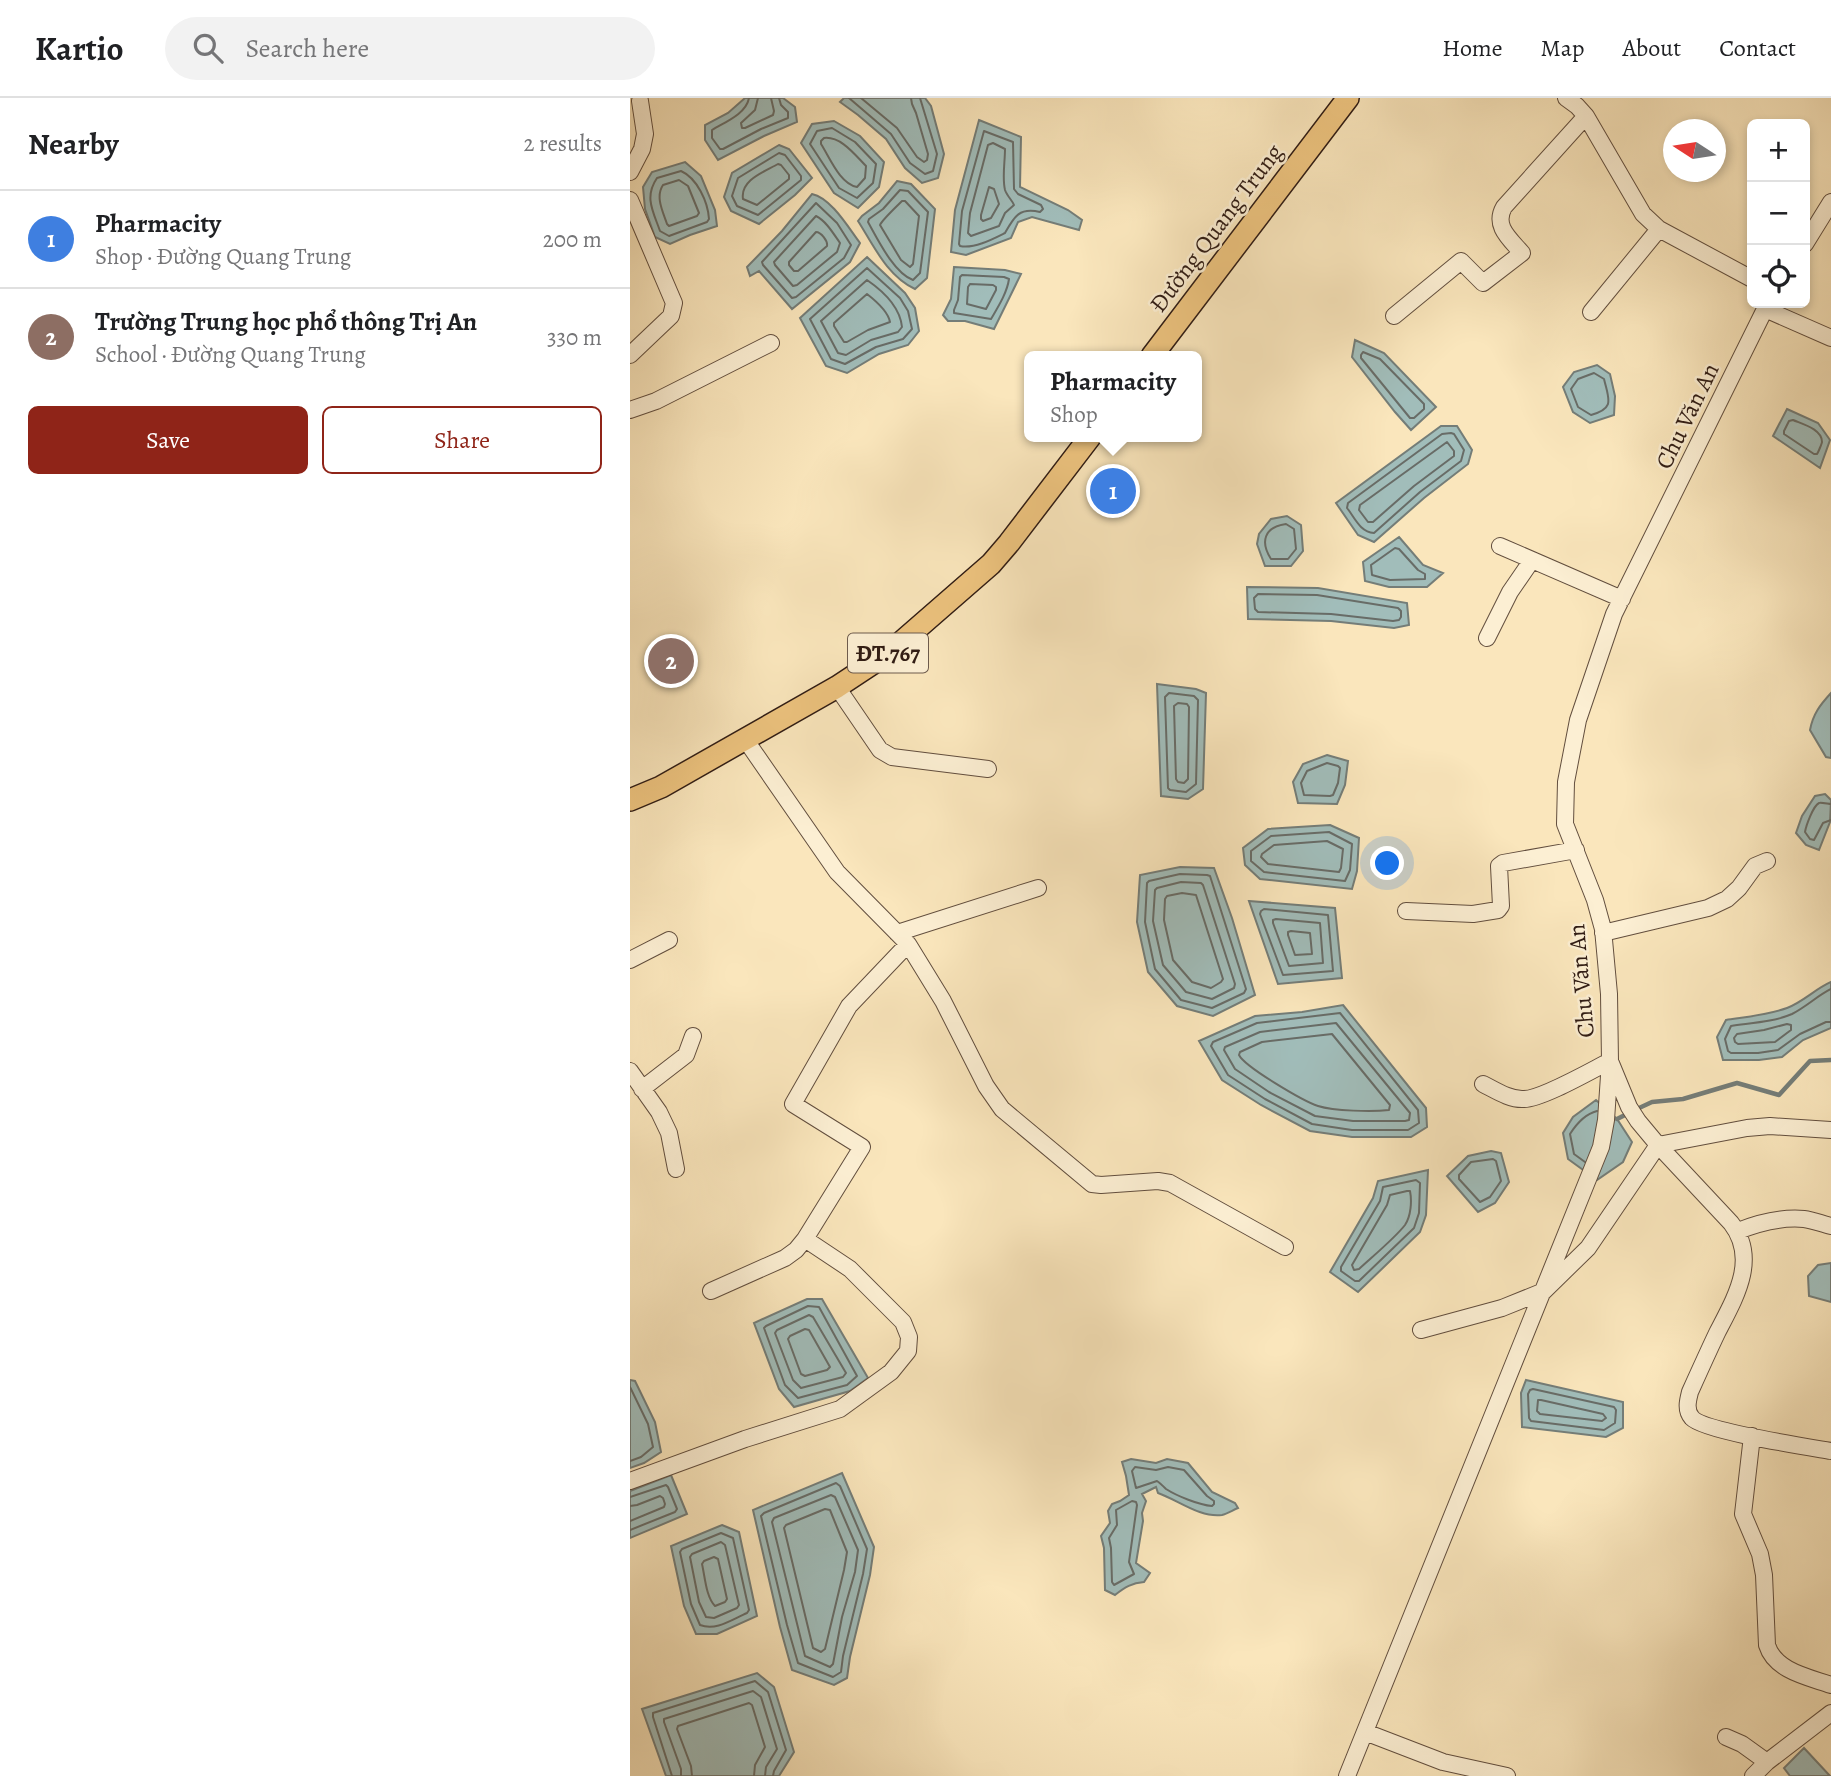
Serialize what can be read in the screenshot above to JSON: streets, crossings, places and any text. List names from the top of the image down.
{
  "streets": {
    "main road": ["Đường Quang Trung", "ĐT.767"],
    "street": ["Chu Văn An"]
  },
  "north": "left",
  "page": {
    "header": "Kartio",
    "search": "Search here",
    "nav": [
      "Home",
      "Map",
      "About",
      "Contact"
    ],
    "heading": ["Nearby", "2 results"],
    "map_buttons": ["+", "−"],
    "list": [
      {
        "mark": "1",
        "name": "Pharmacity",
        "note": "Shop · Đường Quang Trung",
        "value": "200 m"
      },
      {
        "mark": "2",
        "name": "Trường Trung học phổ thông Trị An",
        "note": "School · Đường Quang Trung",
        "value": "330 m"
      }
    ],
    "popup": ["Pharmacity", "Shop"],
    "buttons": ["Save", "Share"],
    "pins": ["1", "2"]
  }
}
